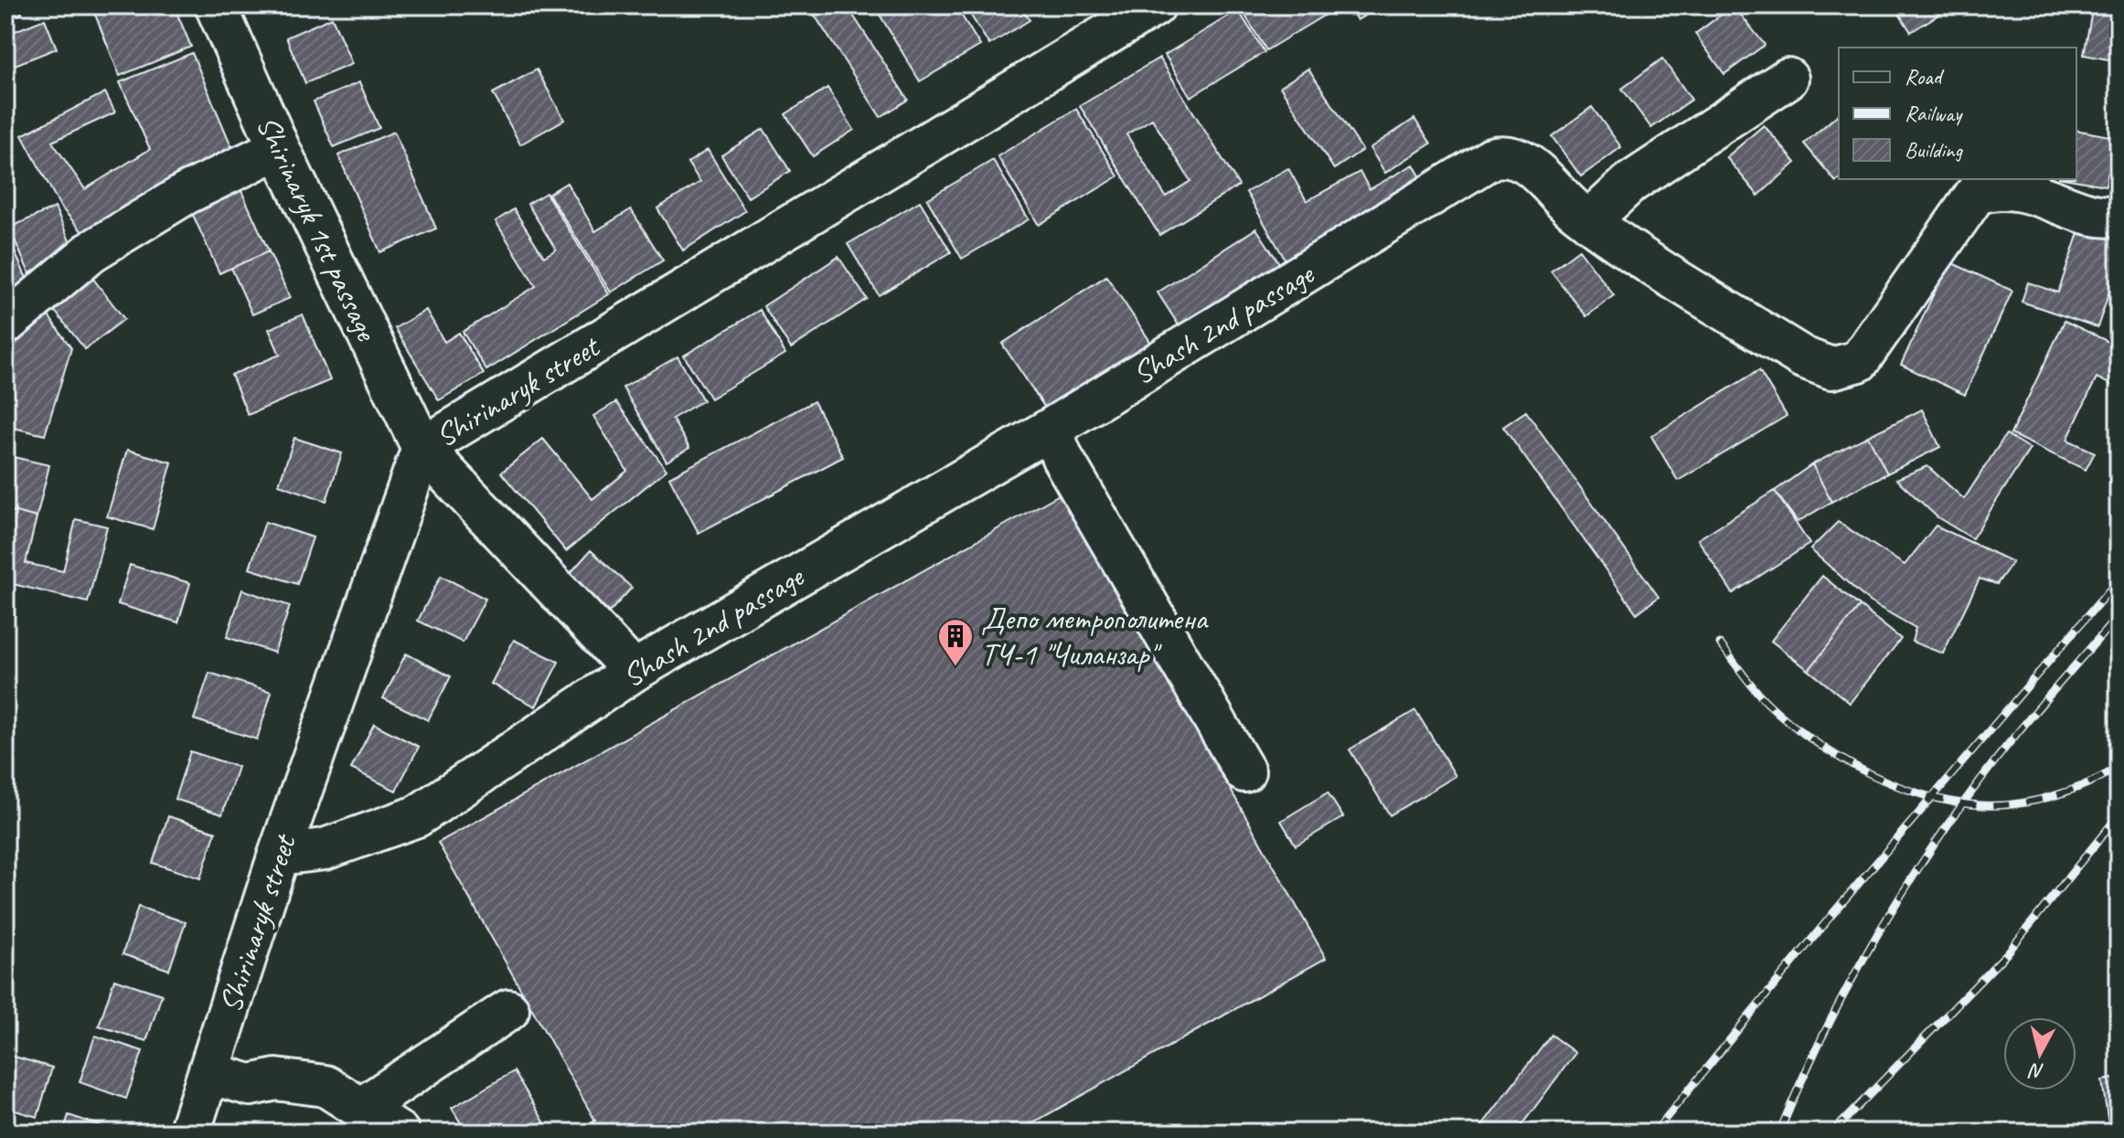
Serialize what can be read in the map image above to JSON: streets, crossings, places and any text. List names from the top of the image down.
{
  "streets": {
    "street": ["Shirinaryk 1st passage", "Shash 2nd passage", "Shirinaryk street"]
  },
  "crossings": [
    ["Shirinaryk 1st passage", "Shash 2nd passage"],
    ["Shirinaryk 1st passage", "Shirinaryk street"],
    ["Shash 2nd passage", "Shirinaryk street"]
  ],
  "places": {
    "building": ["Депо метрополитена ТЧ-1 \"Чиланзар\""]
  },
  "legend": ["Road", "Railway", "Building"],
  "north": "bottom"
}
